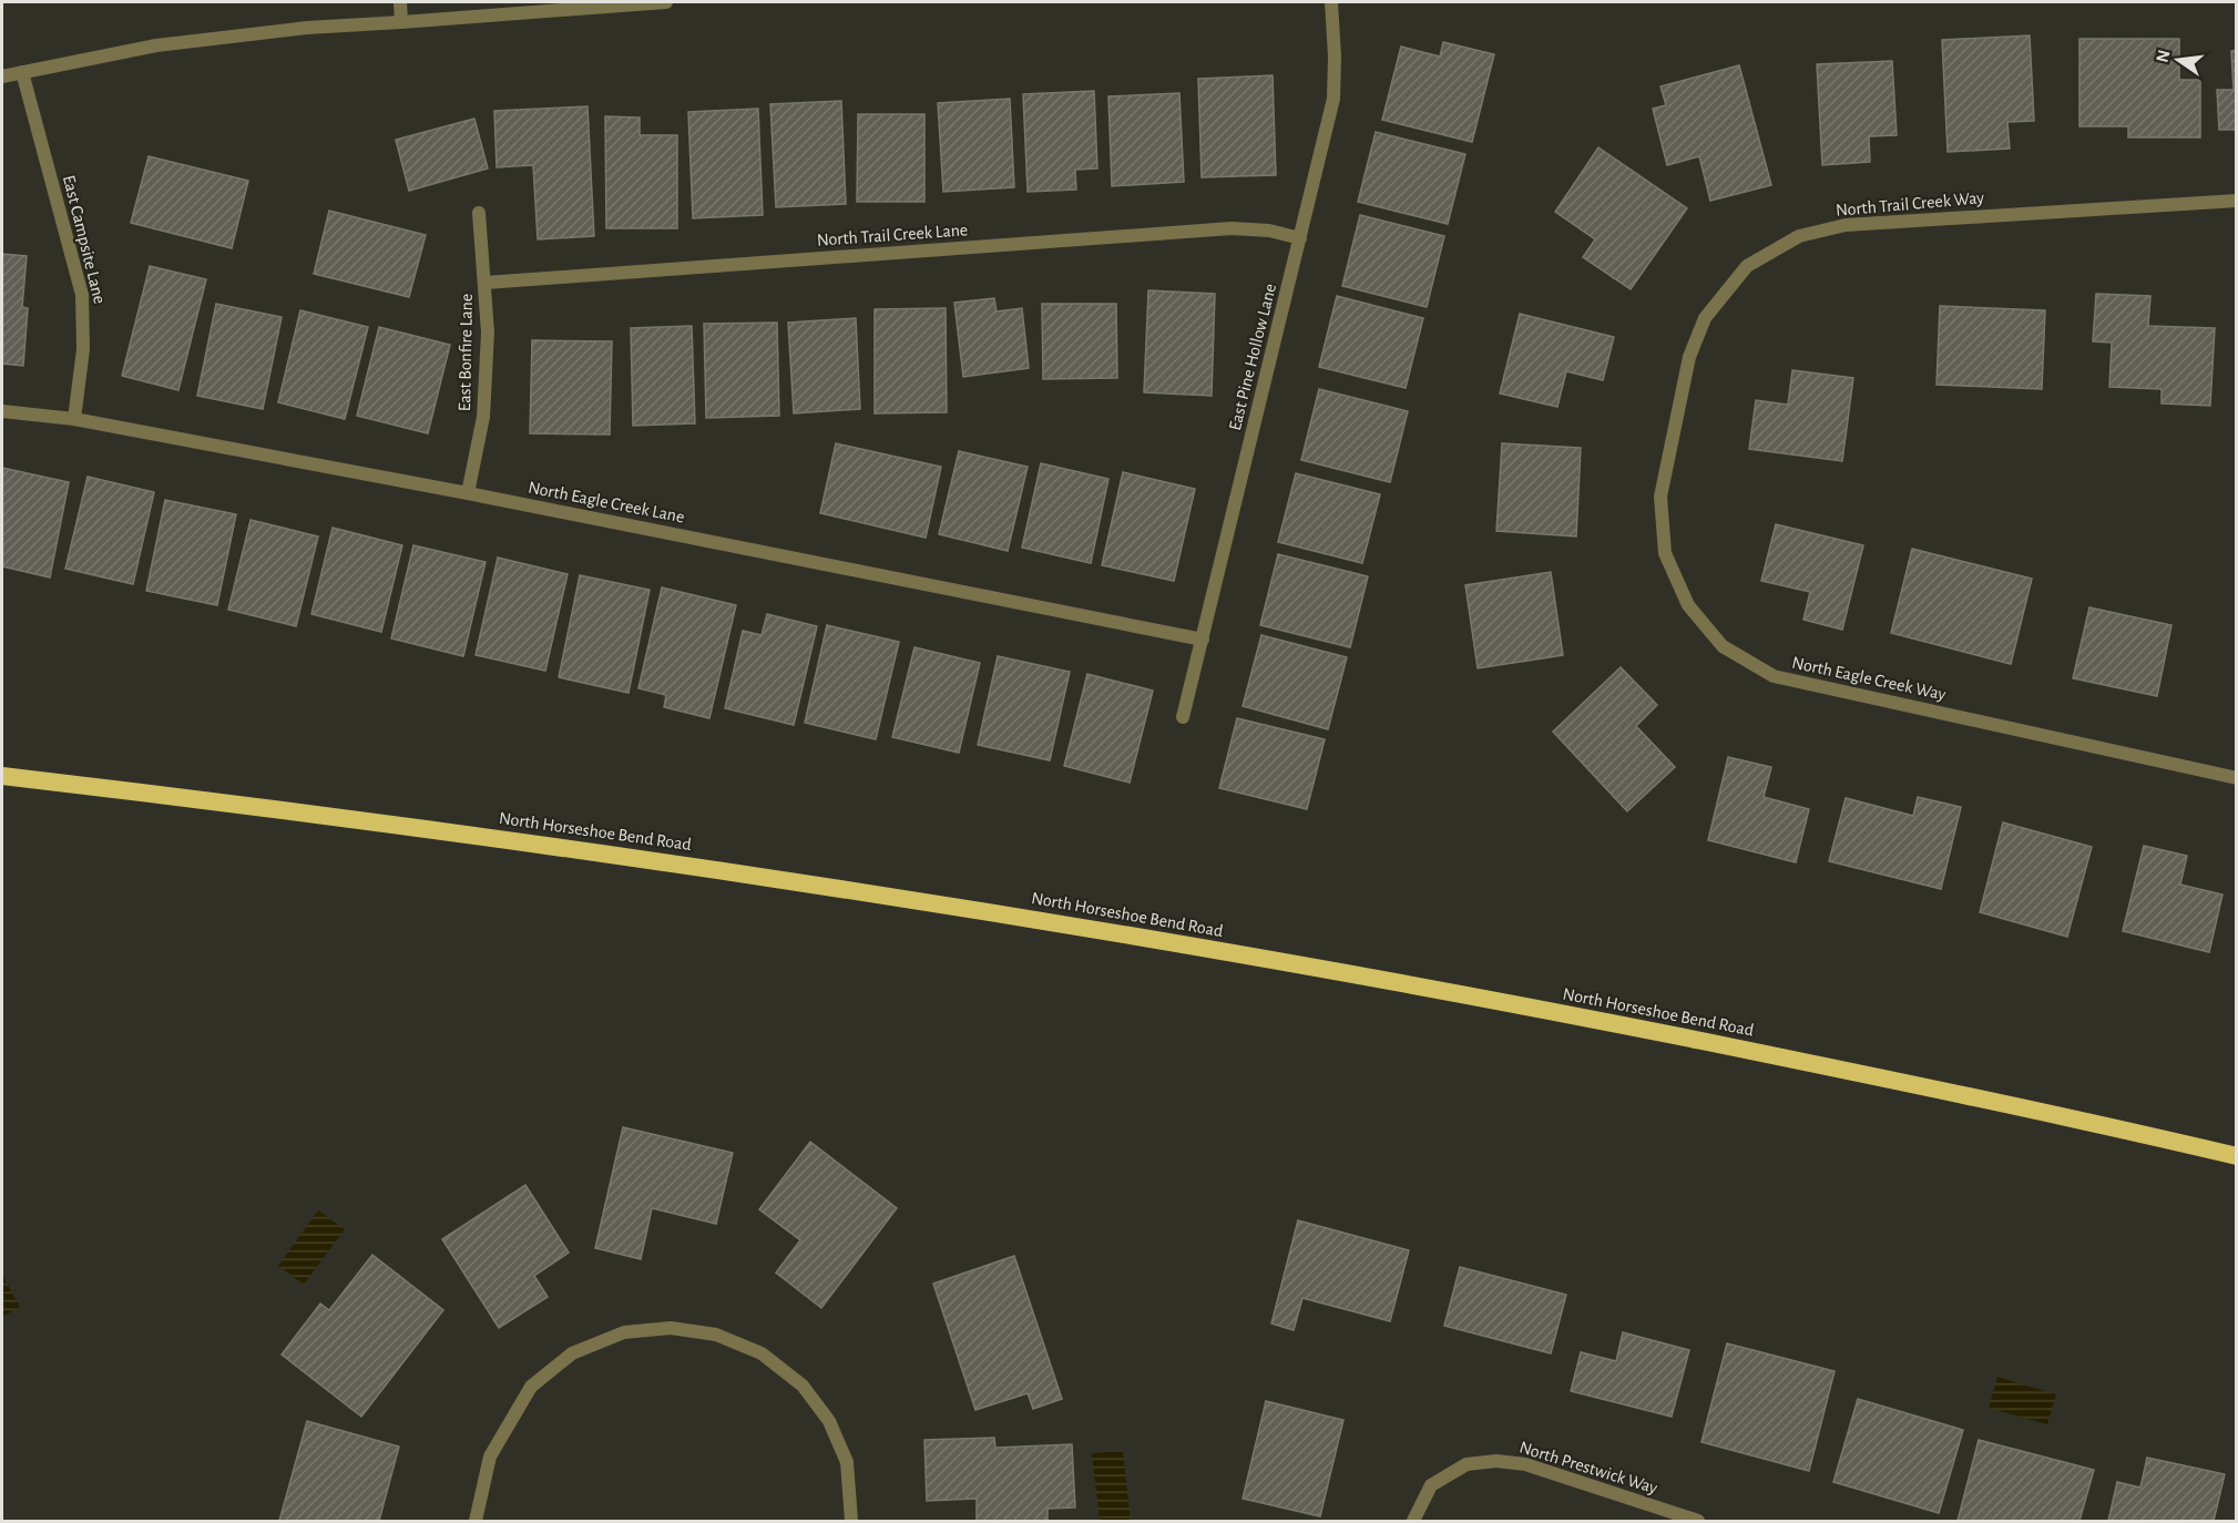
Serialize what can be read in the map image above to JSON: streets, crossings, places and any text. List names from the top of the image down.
{
  "streets": {
    "highway": ["North Horseshoe Bend Road"],
    "street": [
      "North Trail Creek Way",
      "North Trail Creek Lane",
      "East Campsite Lane",
      "East Bonfire Lane",
      "East Pine Hollow Lane",
      "North Eagle Creek Lane",
      "North Eagle Creek Way",
      "North Prestwick Way"
    ]
  },
  "crossings": [
    ["North Trail Creek Way", "North Eagle Creek Way"],
    ["North Trail Creek Lane", "East Bonfire Lane"],
    ["North Trail Creek Lane", "East Pine Hollow Lane"],
    ["East Campsite Lane", "North Eagle Creek Lane"],
    ["East Bonfire Lane", "North Eagle Creek Lane"],
    ["East Pine Hollow Lane", "North Eagle Creek Lane"]
  ],
  "north": "left"
}
